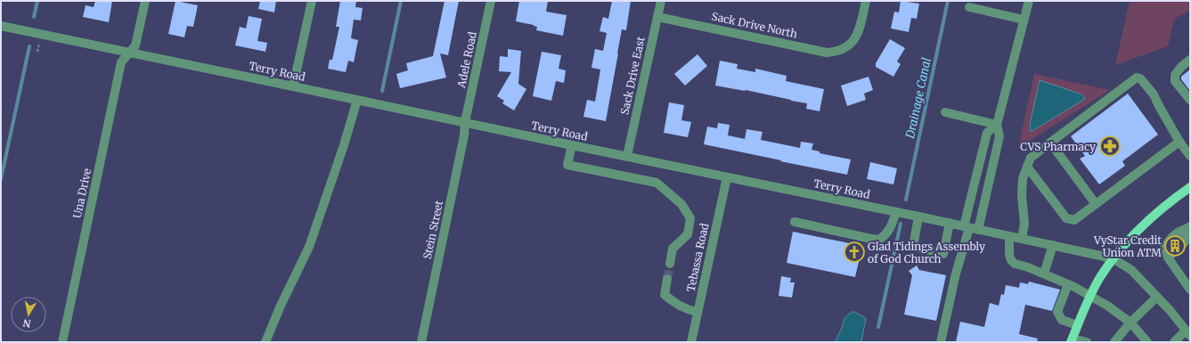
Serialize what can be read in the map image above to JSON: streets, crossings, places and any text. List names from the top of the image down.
{
  "streets": {
    "street": [
      "Sack Drive North",
      "Adele Road",
      "Terry Road",
      "Sack Drive East",
      "Una Drive",
      "Stein Street",
      "Tebassa Road"
    ]
  },
  "crossings": [
    ["Sack Drive North", "Sack Drive East"],
    ["Adele Road", "Terry Road"],
    ["Adele Road", "Stein Street"],
    ["Terry Road", "Sack Drive East"],
    ["Terry Road", "Una Drive"],
    ["Terry Road", "Stein Street"],
    ["Terry Road", "Tebassa Road"]
  ],
  "water": ["Drainage Canal"],
  "places": {
    "pharmacy": ["CVS Pharmacy"],
    "building": ["VyStar Credit Union ATM"],
    "church": ["Glad Tidings Assembly of God Church"]
  },
  "north": "bottom"
}
